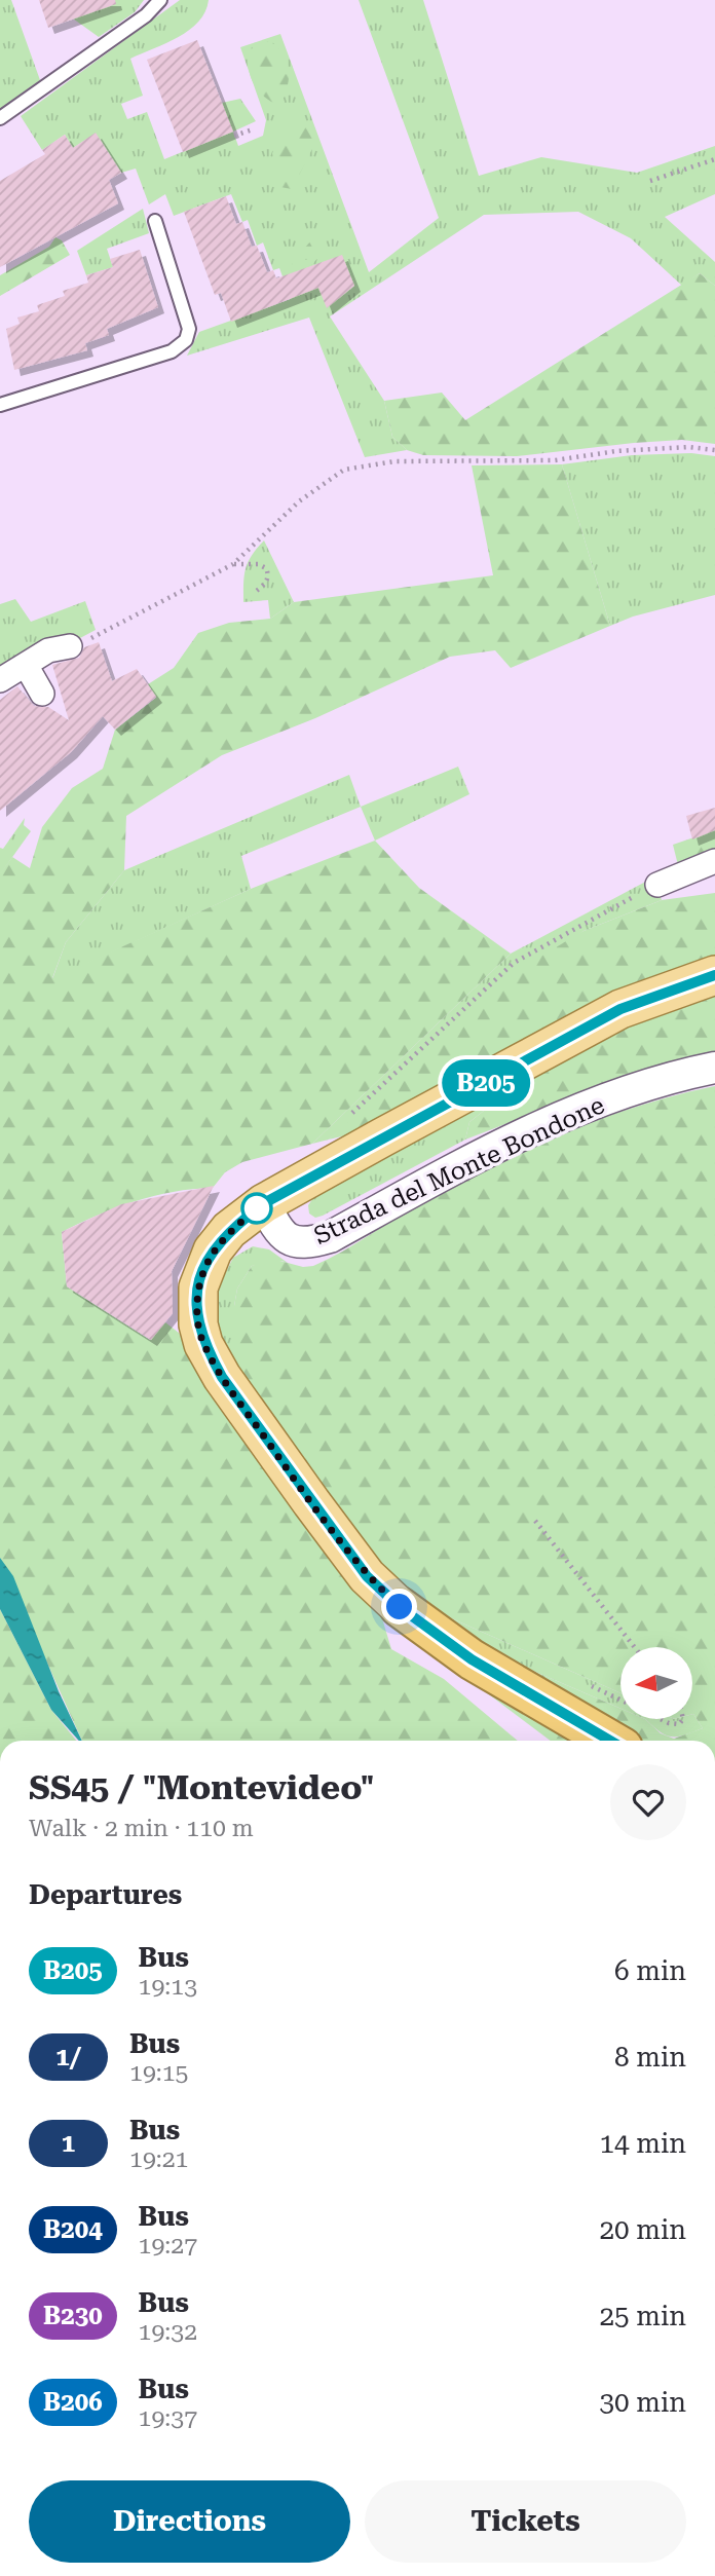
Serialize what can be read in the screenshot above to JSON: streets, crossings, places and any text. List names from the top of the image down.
{
  "streets": {
    "street": ["Strada del Monte Bondone"]
  },
  "lines": ["bus line B205"],
  "north": "left",
  "page": {
    "on_map": "B205",
    "heading": [
      ["SS45 / \"Montevideo\"", "Walk · 2 min · 110 m"],
      "Departures"
    ],
    "list": [
      {
        "mark": "B205",
        "name": "Bus",
        "note": "19:13",
        "value": "6 min"
      },
      {
        "mark": "1/",
        "name": "Bus",
        "note": "19:15",
        "value": "8 min"
      },
      {
        "mark": "1",
        "name": "Bus",
        "note": "19:21",
        "value": "14 min"
      },
      {
        "mark": "B204",
        "name": "Bus",
        "note": "19:27",
        "value": "20 min"
      },
      {
        "mark": "B230",
        "name": "Bus",
        "note": "19:32",
        "value": "25 min"
      },
      {
        "mark": "B206",
        "name": "Bus",
        "note": "19:37",
        "value": "30 min"
      }
    ],
    "buttons": ["Directions", "Tickets"]
  }
}
